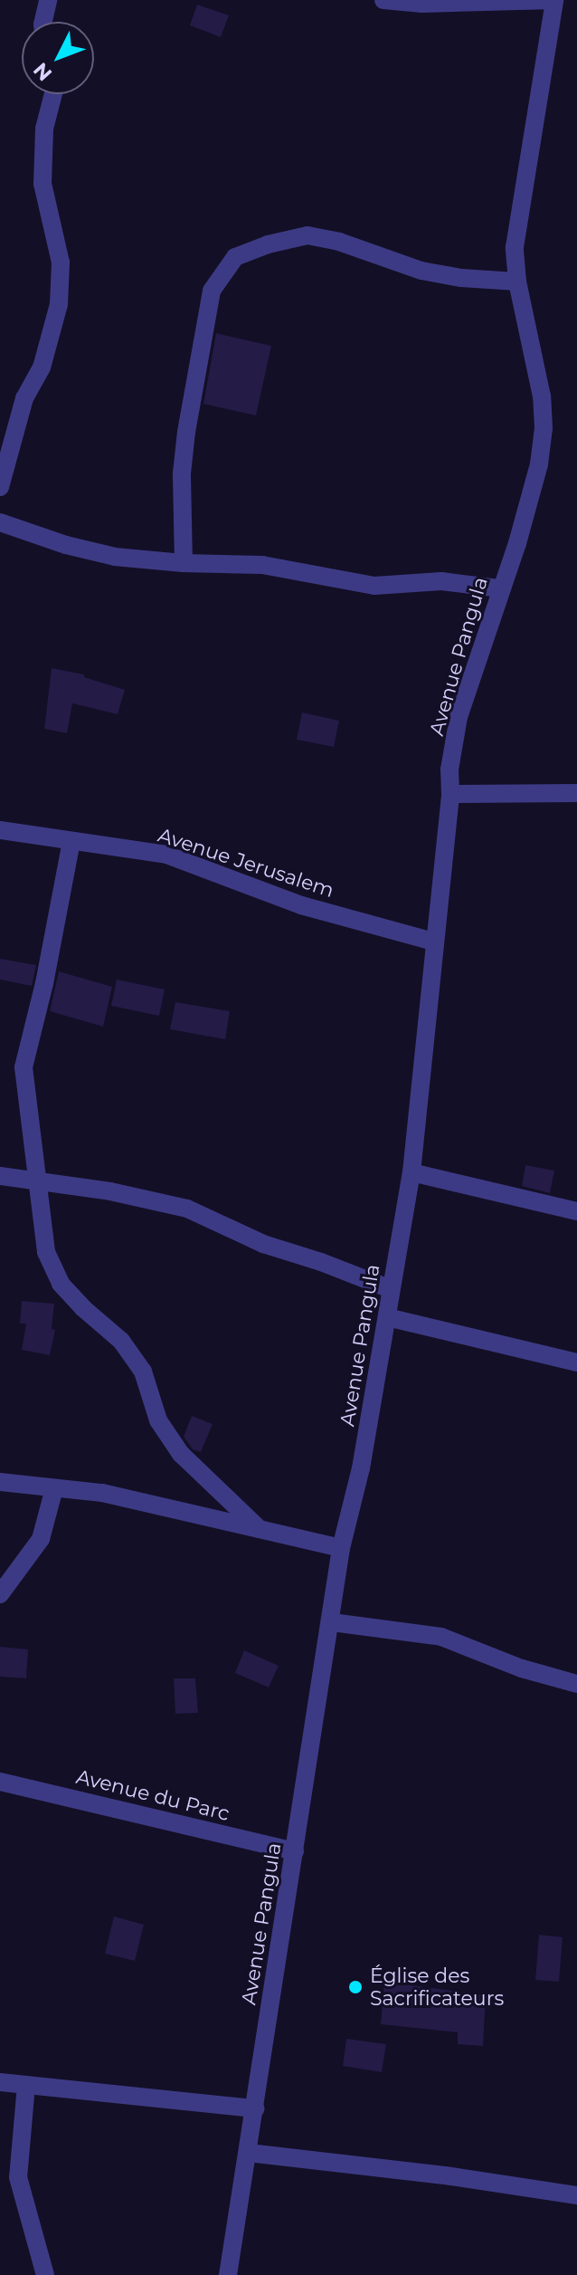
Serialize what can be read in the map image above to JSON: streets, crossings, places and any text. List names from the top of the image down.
{
  "streets": {
    "street": ["Avenue Pangula", "Avenue Jerusalem", "Avenue du Parc"]
  },
  "crossings": [
    ["Avenue Pangula", "Avenue Jerusalem"],
    ["Avenue Pangula", "Avenue du Parc"]
  ],
  "places": ["Église des Sacrificateurs"],
  "north": "bottom left"
}
